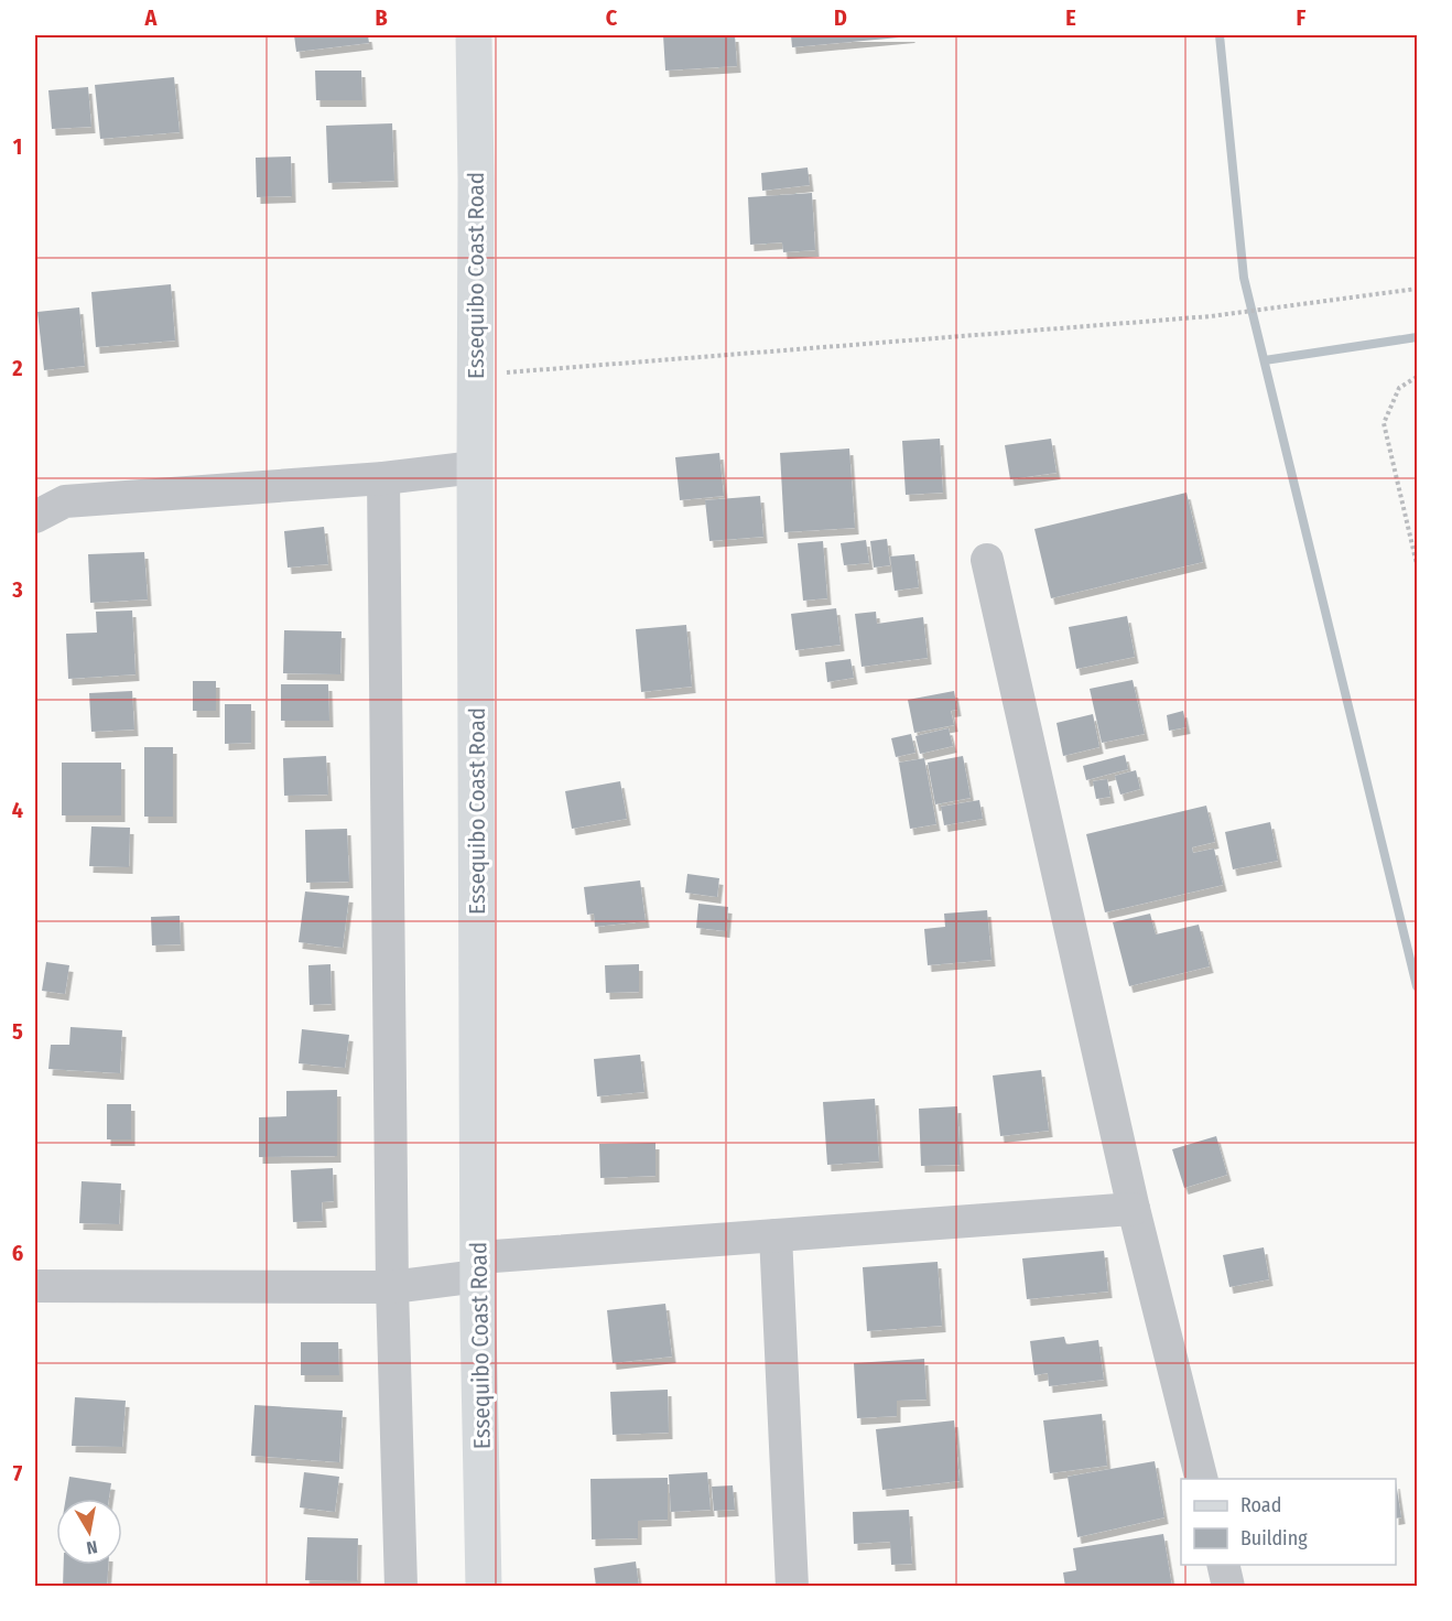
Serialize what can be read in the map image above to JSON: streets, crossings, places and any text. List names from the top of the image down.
{
  "streets": {
    "main road": ["Essequibo Coast Road"]
  },
  "legend": ["Road", "Building"],
  "north": "bottom",
  "grid": {
    "columns": [
      "A",
      "B",
      "C",
      "D",
      "E",
      "F"
    ],
    "rows": [
      "1",
      "2",
      "3",
      "4",
      "5",
      "6",
      "7"
    ]
  }
}
